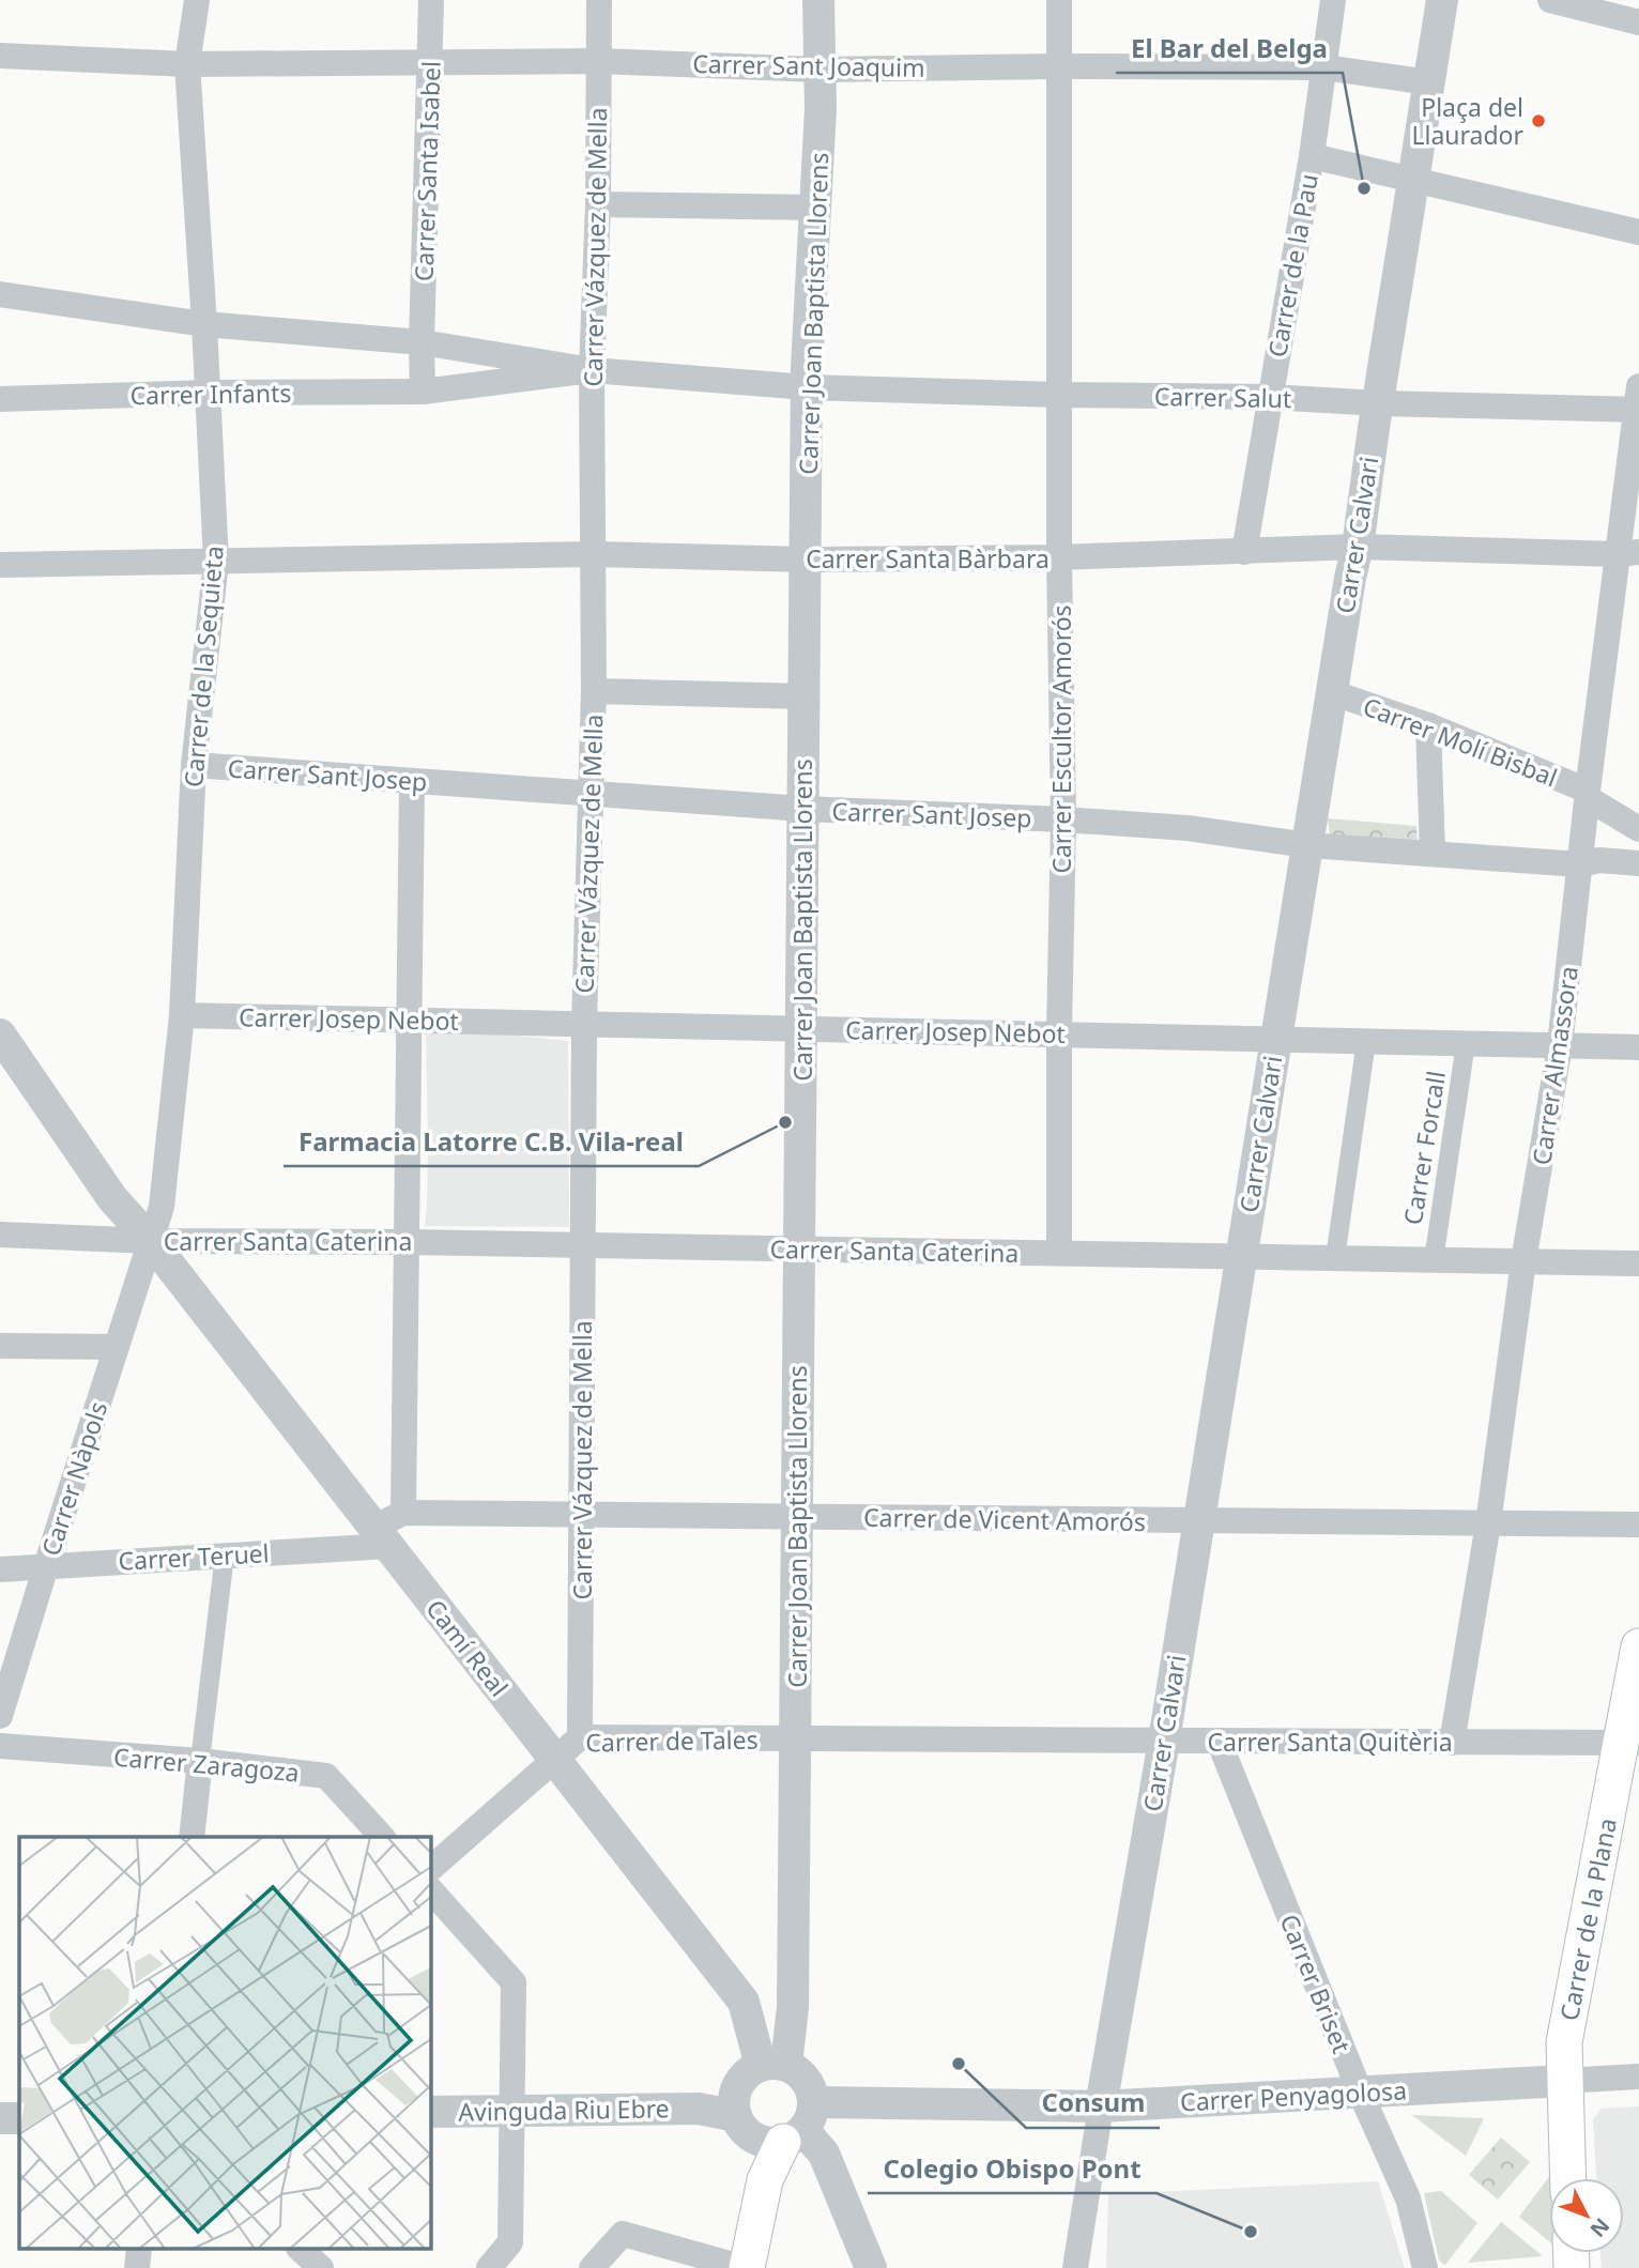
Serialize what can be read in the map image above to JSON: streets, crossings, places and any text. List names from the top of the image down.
{
  "streets": {
    "main road": ["Carrer de la Plana"],
    "street": [
      "Carrer Sant Joaquim",
      "Carrer Santa Isabel",
      "Carrer Vázquez de Mella",
      "Carrer de la Pau",
      "Carrer Joan Baptista Llorens",
      "Carrer Infants",
      "Carrer Salut",
      "Carrer Calvari",
      "Carrer Santa Bàrbara",
      "Carrer de la Sequieta",
      "Carrer Escultor Amorós",
      "Carrer Molí Bisbal",
      "Carrer Sant Josep",
      "Carrer Josep Nebot",
      "Carrer Almassora",
      "Carrer Forcall",
      "Carrer Santa Caterina",
      "Carrer Nàpols",
      "Carrer de Vicent Amorós",
      "Carrer Teruel",
      "Camí Real",
      "Carrer de Tales",
      "Carrer Santa Quitèria",
      "Carrer Zaragoza",
      "Carrer Briset",
      "Carrer Penyagolosa",
      "Avinguda Riu Ebre"
    ]
  },
  "crossings": [
    ["Carrer Sant Joaquim", "Carrer Santa Isabel"],
    ["Carrer Sant Joaquim", "Carrer Vázquez de Mella"],
    ["Carrer Sant Joaquim", "Carrer Joan Baptista Llorens"],
    ["Carrer Sant Joaquim", "Carrer Calvari"],
    ["Carrer Sant Joaquim", "Carrer de la Sequieta"],
    ["Carrer Sant Joaquim", "Carrer Escultor Amorós"],
    ["Carrer Santa Isabel", "Carrer Infants"],
    ["Carrer Vázquez de Mella", "Carrer Infants"],
    ["Carrer Vázquez de Mella", "Carrer Salut"],
    ["Carrer Vázquez de Mella", "Carrer Santa Bàrbara"],
    ["Carrer Vázquez de Mella", "Carrer Sant Josep"],
    ["Carrer Vázquez de Mella", "Carrer Josep Nebot"],
    ["Carrer Vázquez de Mella", "Carrer Santa Caterina"],
    ["Carrer Vázquez de Mella", "Carrer de Vicent Amorós"],
    ["Carrer Vázquez de Mella", "Carrer de Tales"],
    ["Carrer de la Pau", "Carrer Salut"],
    ["Carrer de la Pau", "Carrer Santa Bàrbara"],
    ["Carrer Joan Baptista Llorens", "Carrer Salut"],
    ["Carrer Joan Baptista Llorens", "Carrer Santa Bàrbara"],
    ["Carrer Joan Baptista Llorens", "Carrer Sant Josep"],
    ["Carrer Joan Baptista Llorens", "Carrer Josep Nebot"],
    ["Carrer Joan Baptista Llorens", "Carrer Santa Caterina"],
    ["Carrer Joan Baptista Llorens", "Carrer de Vicent Amorós"],
    ["Carrer Joan Baptista Llorens", "Camí Real"],
    ["Carrer Joan Baptista Llorens", "Carrer de Tales"],
    ["Carrer Joan Baptista Llorens", "Carrer Santa Quitèria"],
    ["Carrer Infants", "Carrer Salut"],
    ["Carrer Infants", "Carrer de la Sequieta"],
    ["Carrer Salut", "Carrer Calvari"],
    ["Carrer Salut", "Carrer Escultor Amorós"],
    ["Carrer Salut", "Carrer Almassora"],
    ["Carrer Calvari", "Carrer Santa Bàrbara"],
    ["Carrer Calvari", "Carrer Molí Bisbal"],
    ["Carrer Calvari", "Carrer Sant Josep"],
    ["Carrer Calvari", "Carrer Josep Nebot"],
    ["Carrer Calvari", "Carrer Santa Caterina"],
    ["Carrer Calvari", "Carrer de Vicent Amorós"],
    ["Carrer Calvari", "Carrer Santa Quitèria"],
    ["Carrer Calvari", "Carrer Penyagolosa"],
    ["Carrer Santa Bàrbara", "Carrer de la Sequieta"],
    ["Carrer Santa Bàrbara", "Carrer Escultor Amorós"],
    ["Carrer Santa Bàrbara", "Carrer Almassora"],
    ["Carrer de la Sequieta", "Carrer Sant Josep"],
    ["Carrer de la Sequieta", "Carrer Josep Nebot"],
    ["Carrer de la Sequieta", "Carrer Santa Caterina"],
    ["Carrer de la Sequieta", "Carrer Nàpols"],
    ["Carrer de la Sequieta", "Camí Real"],
    ["Carrer Escultor Amorós", "Carrer Sant Josep"],
    ["Carrer Escultor Amorós", "Carrer Josep Nebot"],
    ["Carrer Escultor Amorós", "Carrer Santa Caterina"],
    ["Carrer Molí Bisbal", "Carrer Almassora"],
    ["Carrer Sant Josep", "Carrer Almassora"],
    ["Carrer Josep Nebot", "Carrer Almassora"],
    ["Carrer Josep Nebot", "Carrer Forcall"],
    ["Carrer Almassora", "Carrer Santa Caterina"],
    ["Carrer Almassora", "Carrer de Vicent Amorós"],
    ["Carrer Almassora", "Carrer Santa Quitèria"],
    ["Carrer Forcall", "Carrer Santa Caterina"],
    ["Carrer Santa Caterina", "Carrer Nàpols"],
    ["Carrer Santa Caterina", "Camí Real"],
    ["Carrer Nàpols", "Carrer Teruel"],
    ["Carrer Nàpols", "Camí Real"],
    ["Carrer de Vicent Amorós", "Carrer Teruel"],
    ["Carrer de Vicent Amorós", "Camí Real"],
    ["Carrer Teruel", "Camí Real"],
    ["Camí Real", "Carrer de Tales"],
    ["Carrer de Tales", "Carrer Santa Quitèria"],
    ["Carrer Santa Quitèria", "Carrer de la Plana"],
    ["Carrer Santa Quitèria", "Carrer Briset"],
    ["Carrer de la Plana", "Carrer Penyagolosa"],
    ["Carrer Briset", "Carrer Penyagolosa"],
    ["Carrer Penyagolosa", "Avinguda Riu Ebre"]
  ],
  "places": [
    "Plaça del Llaurador",
    "El Bar del Belga",
    "Farmacia Latorre C.B. Vila-real",
    "Consum",
    "Colegio Obispo Pont"
  ],
  "north": "bottom right"
}
